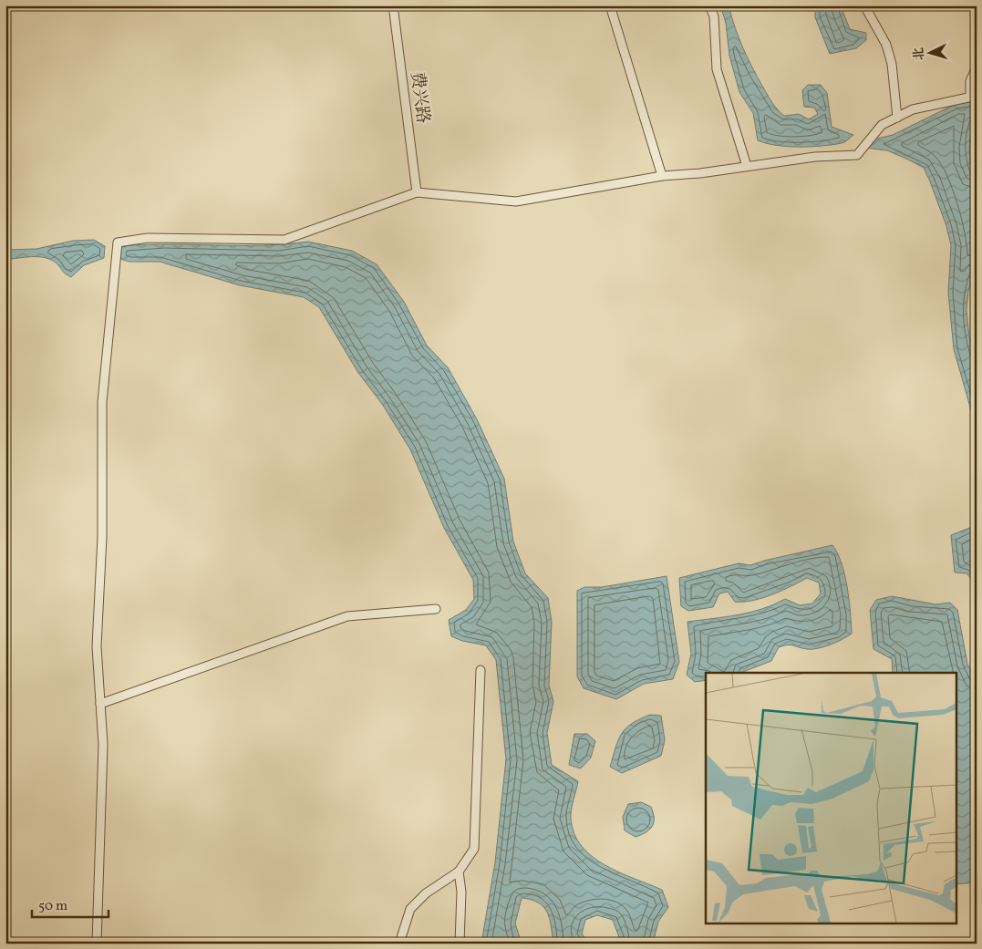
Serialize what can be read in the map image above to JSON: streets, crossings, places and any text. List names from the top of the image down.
{
  "streets": {
    "street": ["费兴路"]
  },
  "scale_bar": "50 m",
  "north": "left"
}
